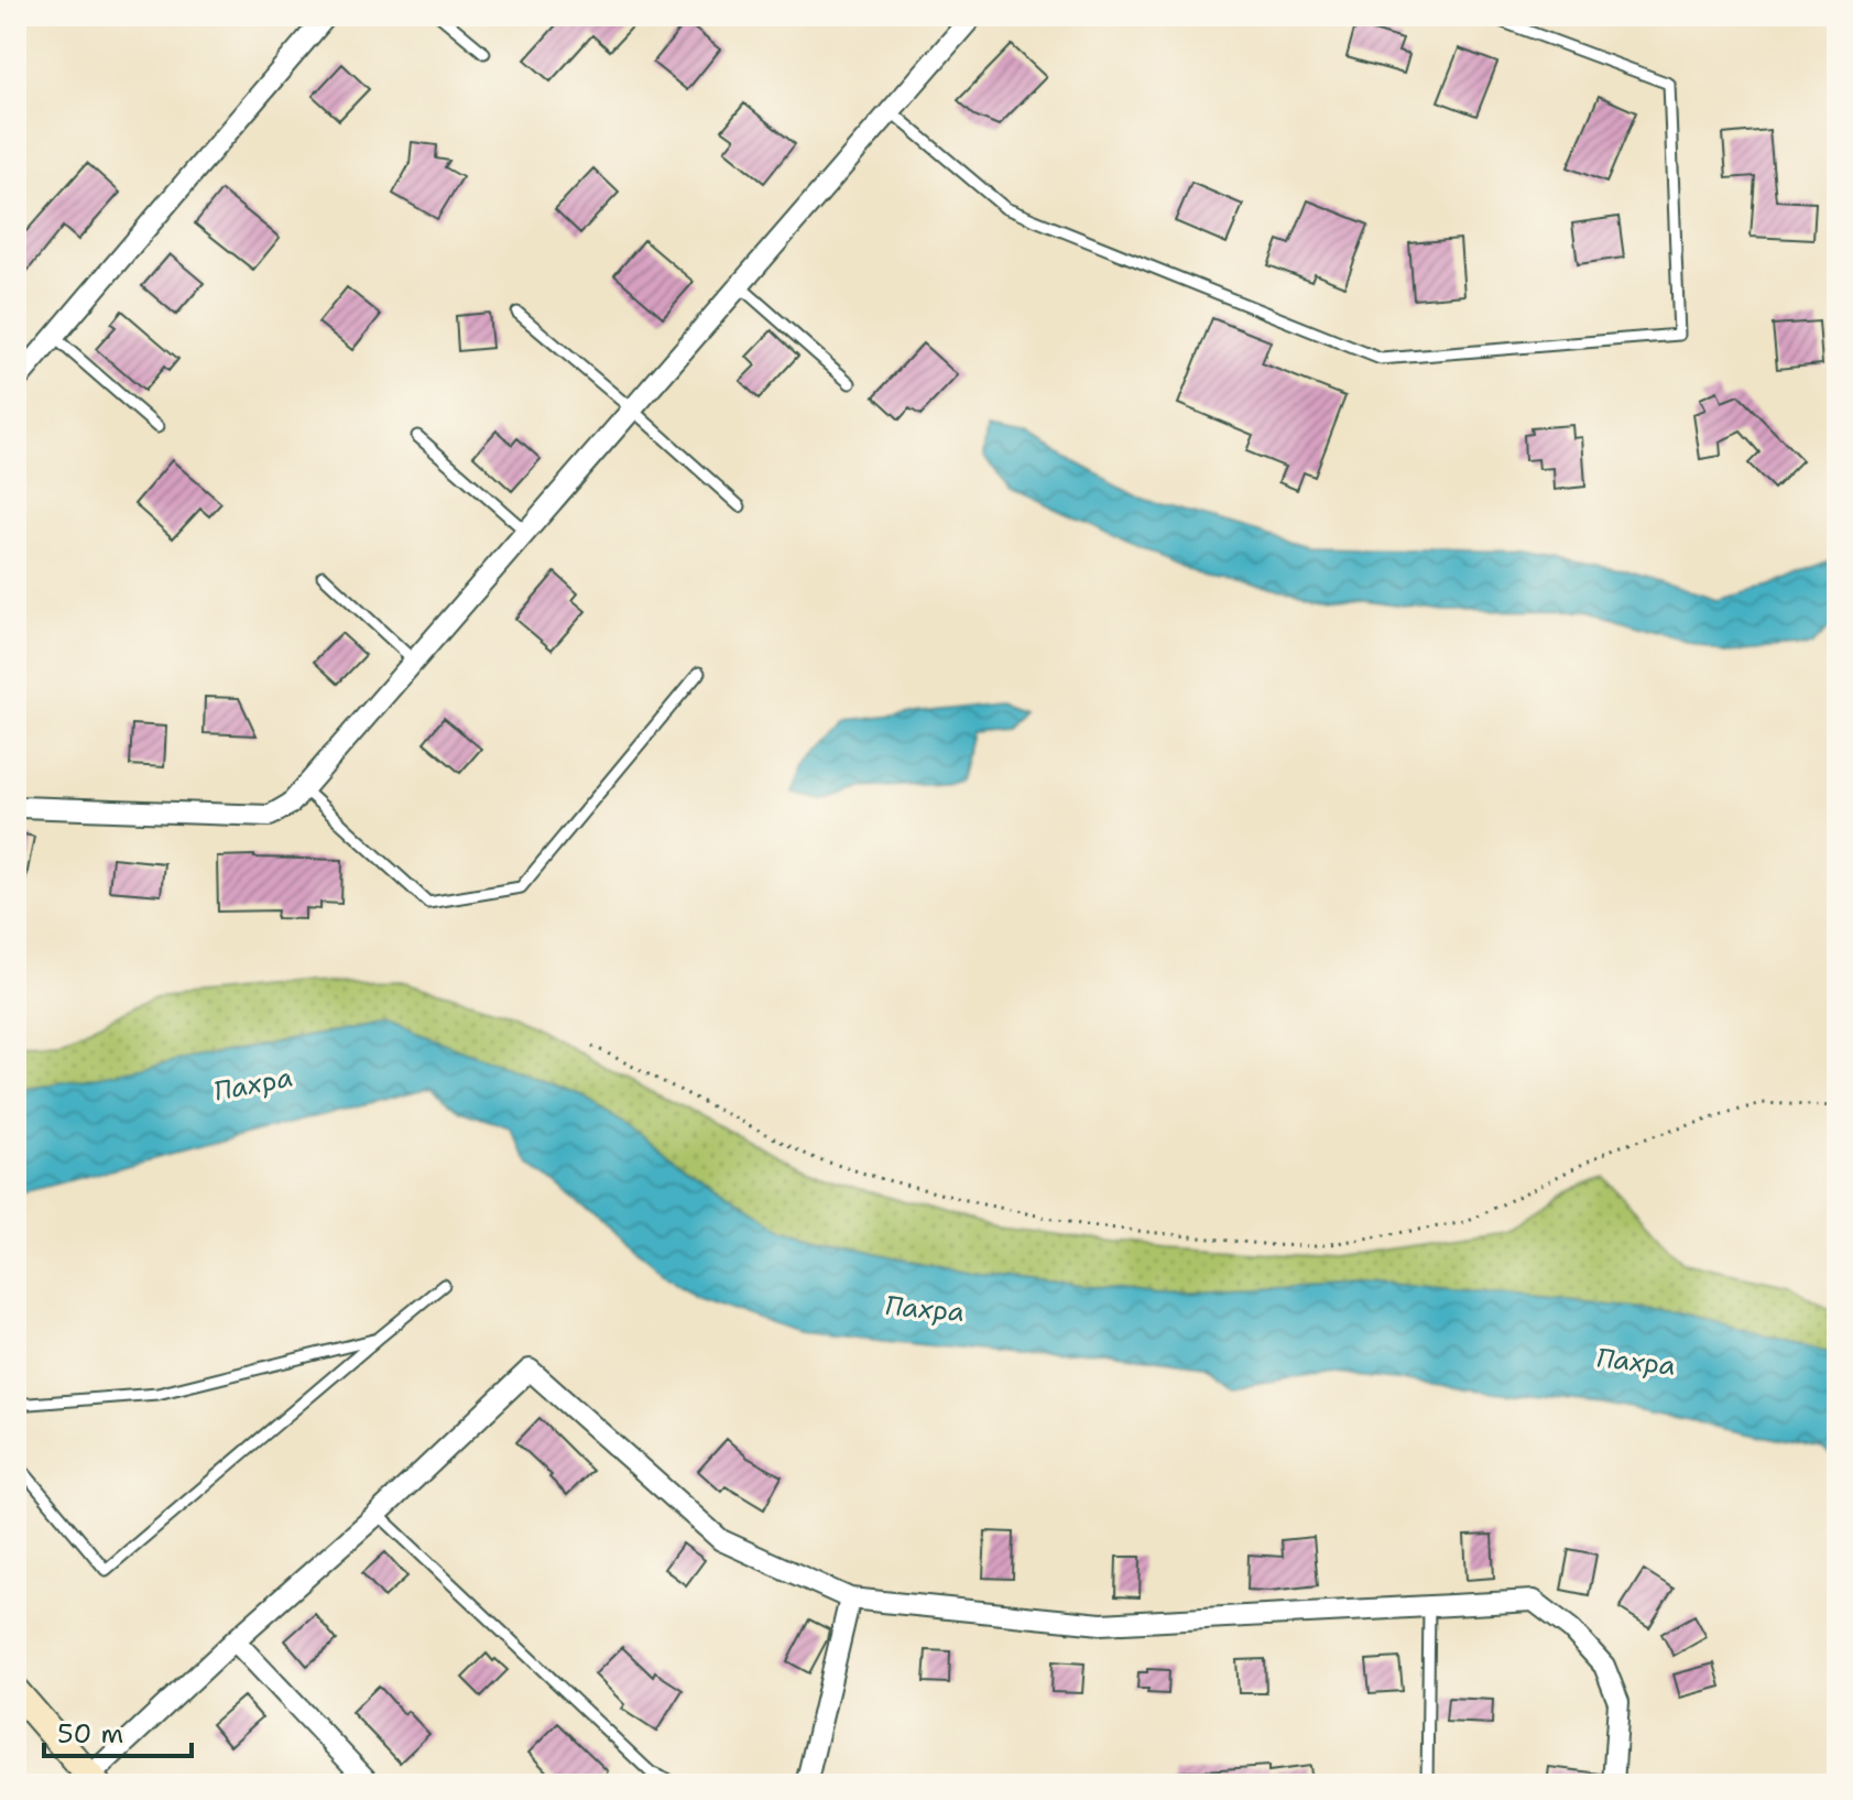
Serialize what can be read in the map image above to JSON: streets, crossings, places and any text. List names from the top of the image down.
{
  "water": ["Пахра"],
  "scale_bar": "50 m"
}
